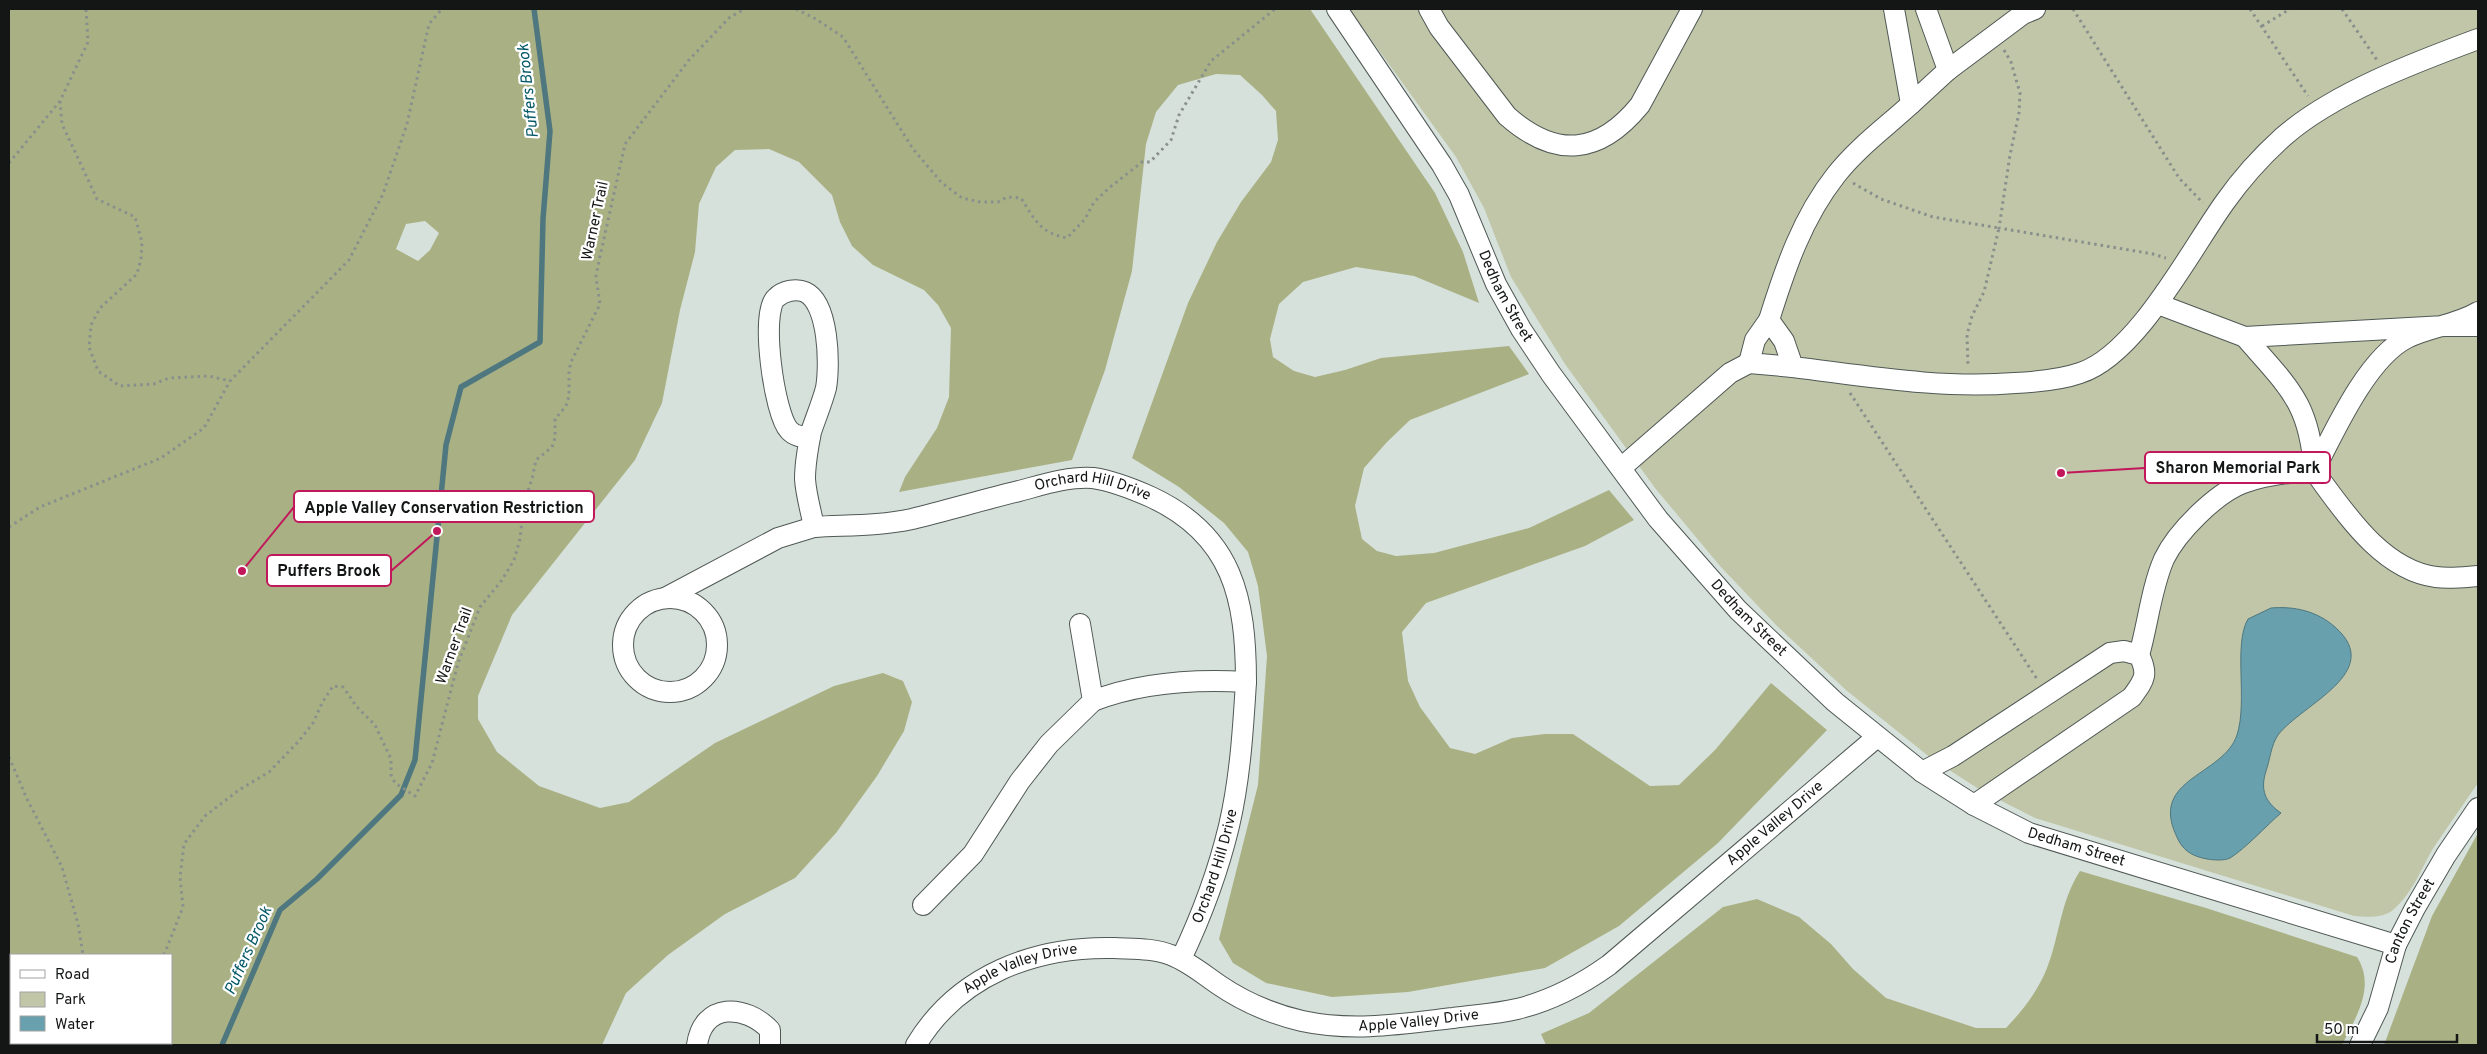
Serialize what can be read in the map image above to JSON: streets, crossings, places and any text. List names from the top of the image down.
{
  "streets": {
    "street": [
      "Dedham Street",
      "Orchard Hill Drive",
      "Apple Valley Drive",
      "Canton Street"
    ],
    "path": ["Warner Trail"]
  },
  "crossings": [
    ["Dedham Street", "Apple Valley Drive"],
    ["Dedham Street", "Canton Street"],
    ["Orchard Hill Drive", "Apple Valley Drive"]
  ],
  "water": ["Puffers Brook"],
  "places": ["Sharon Memorial Park", "Puffers Brook", "Apple Valley Conservation Restriction"],
  "legend": ["Road", "Park", "Water"],
  "scale_bar": "50 m"
}
